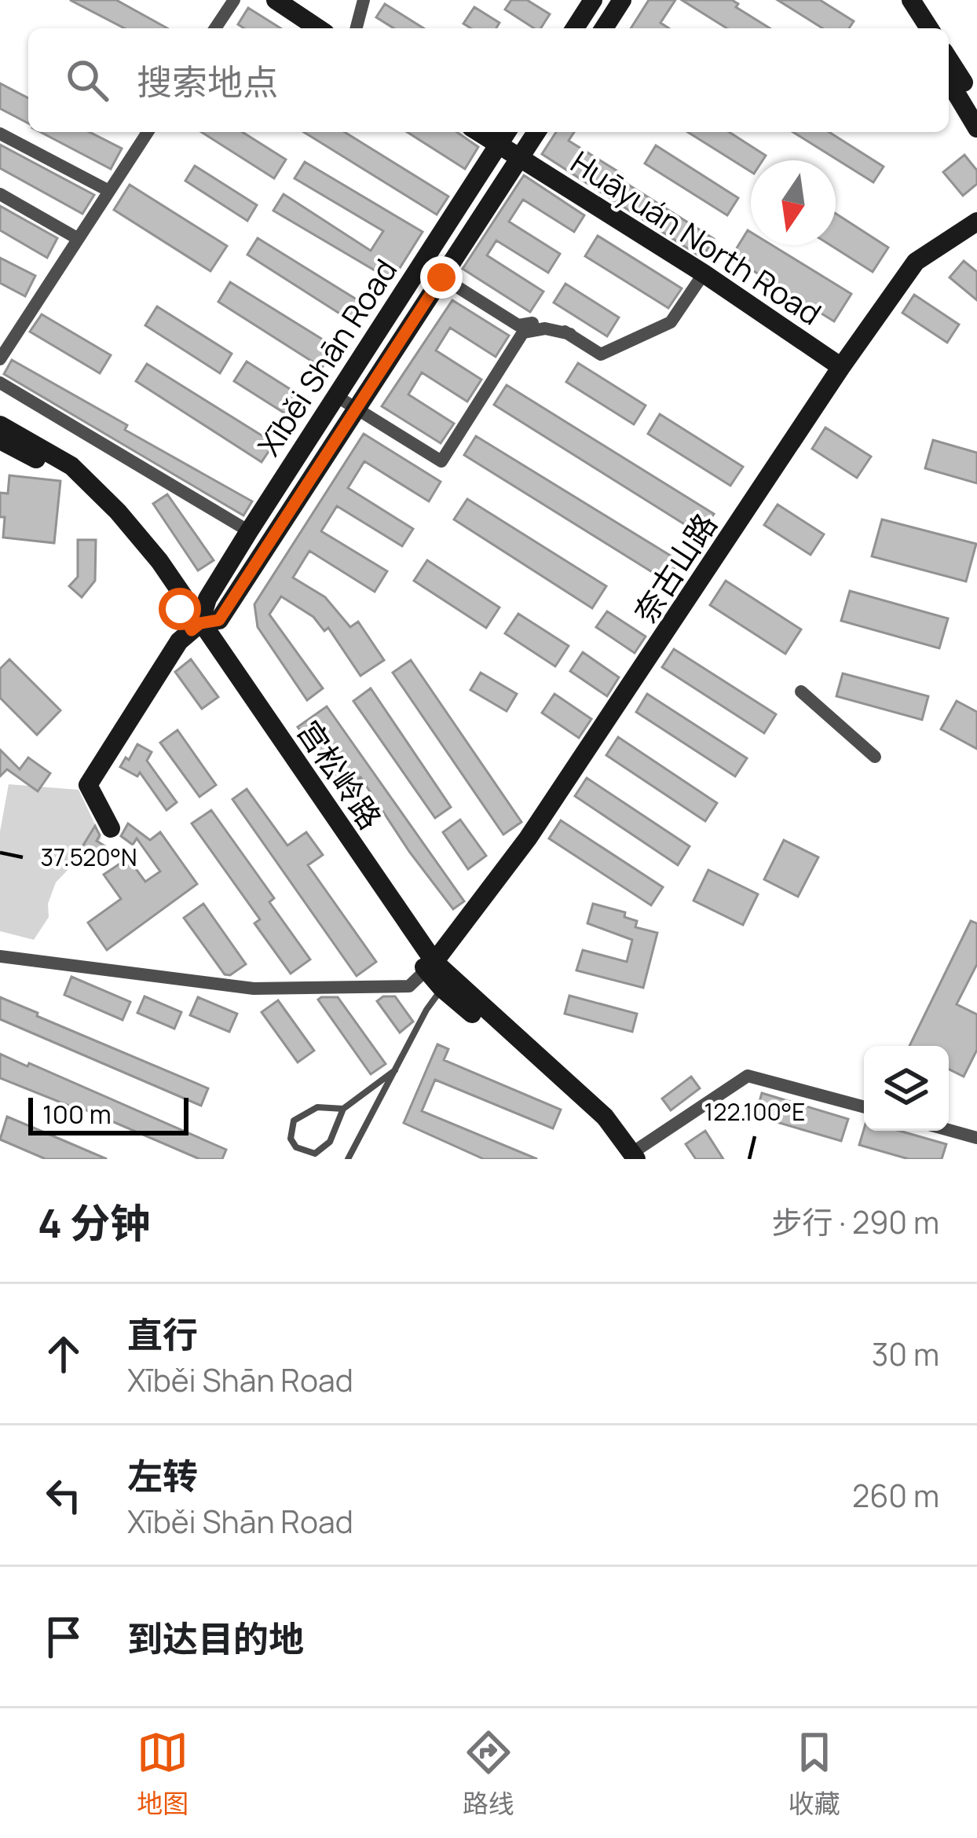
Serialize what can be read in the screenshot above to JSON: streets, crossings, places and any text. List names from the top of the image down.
{
  "streets": {
    "main road": ["Huāyuán North Road", "Xīběi Shān Road", "奈古山路"]
  },
  "crossings": [
    ["Huāyuán North Road", "Xīběi Shān Road"],
    ["Huāyuán North Road", "奈古山路"]
  ],
  "scale_bar": "100 m",
  "north": "bottom",
  "page": {
    "search": "搜索地点",
    "scale": "100 m",
    "heading": ["4 分钟", "步行 · 290 m"],
    "list": [
      ["直行", "Xīběi Shān Road", "30 m"],
      ["左转", "Xīběi Shān Road", "260 m"],
      "到达目的地"
    ],
    "nav": ["地图", "路线", "收藏"]
  },
  "coordinates": ["37.520°N", "122.100°E"]
}
